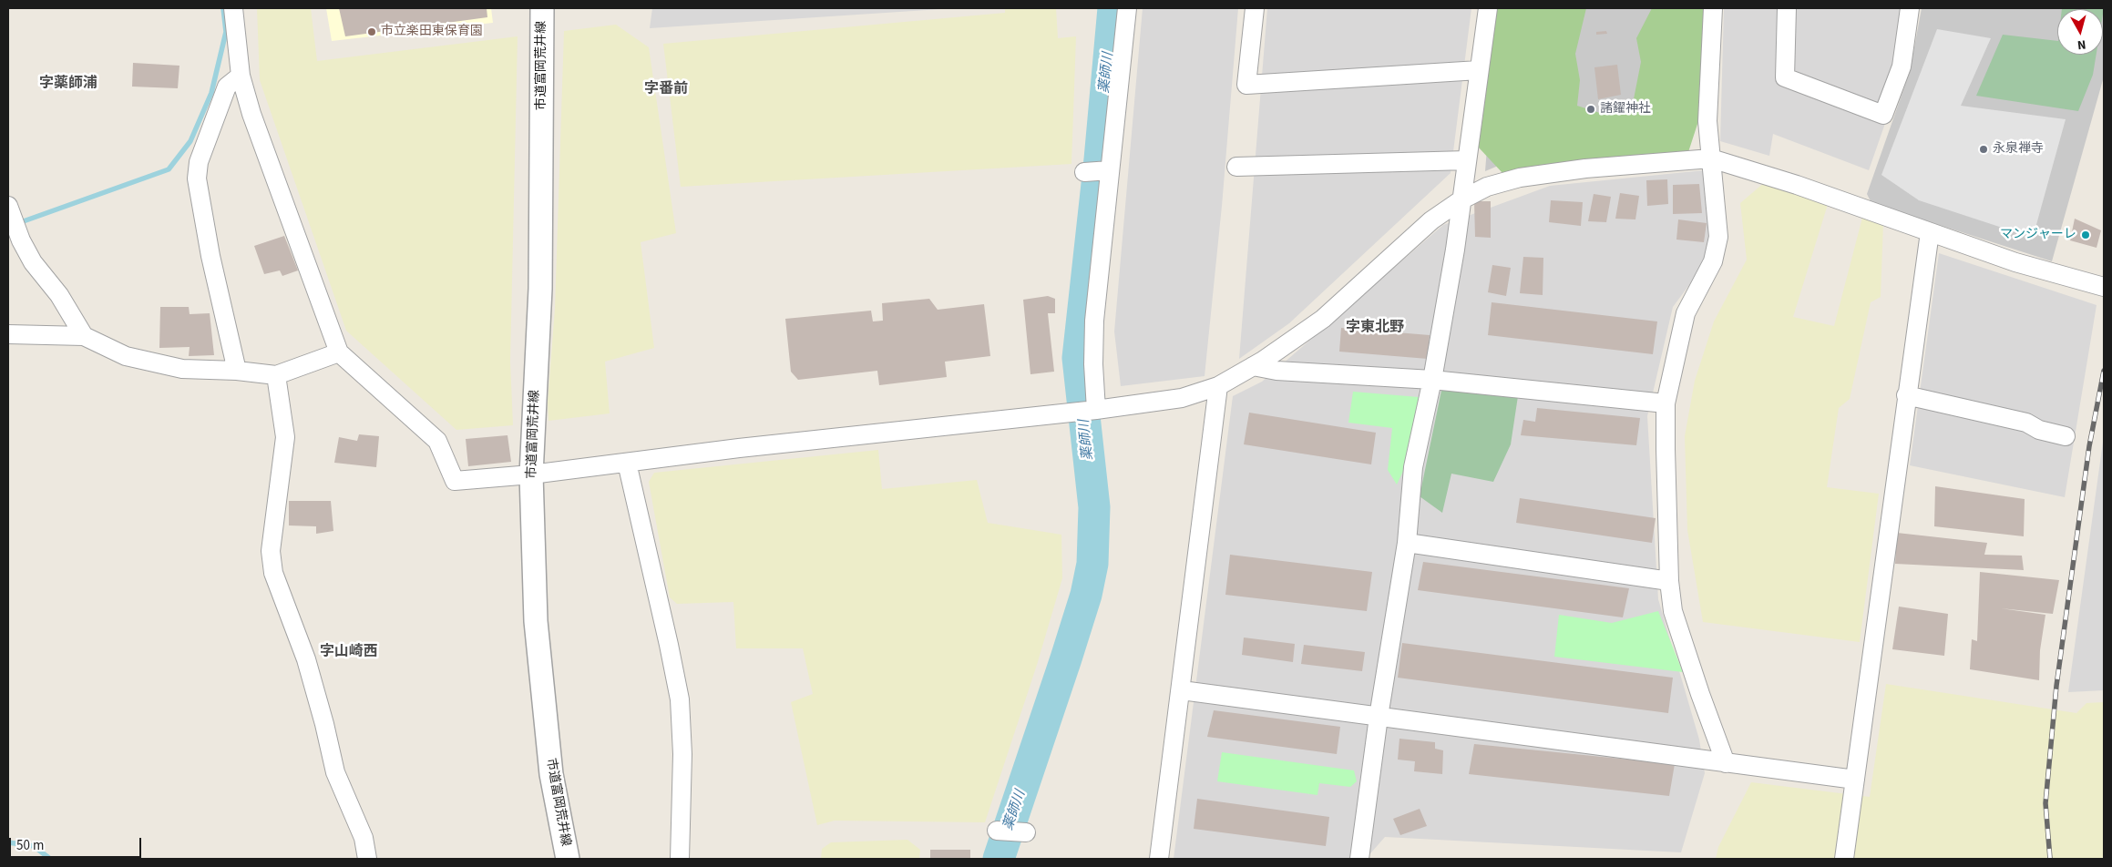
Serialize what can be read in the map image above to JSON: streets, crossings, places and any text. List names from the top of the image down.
{
  "streets": {
    "street": ["市道富岡荒井線"]
  },
  "districts": [
    "字薬師浦",
    "字番前",
    "字東北野",
    "字山崎西"
  ],
  "water": ["薬師川"],
  "places": [
    "市立楽田東保育園",
    "諸鑃神社",
    "永泉禅寺",
    "マンジャーレ"
  ],
  "scale_bar": "50 m",
  "north": "bottom"
}
